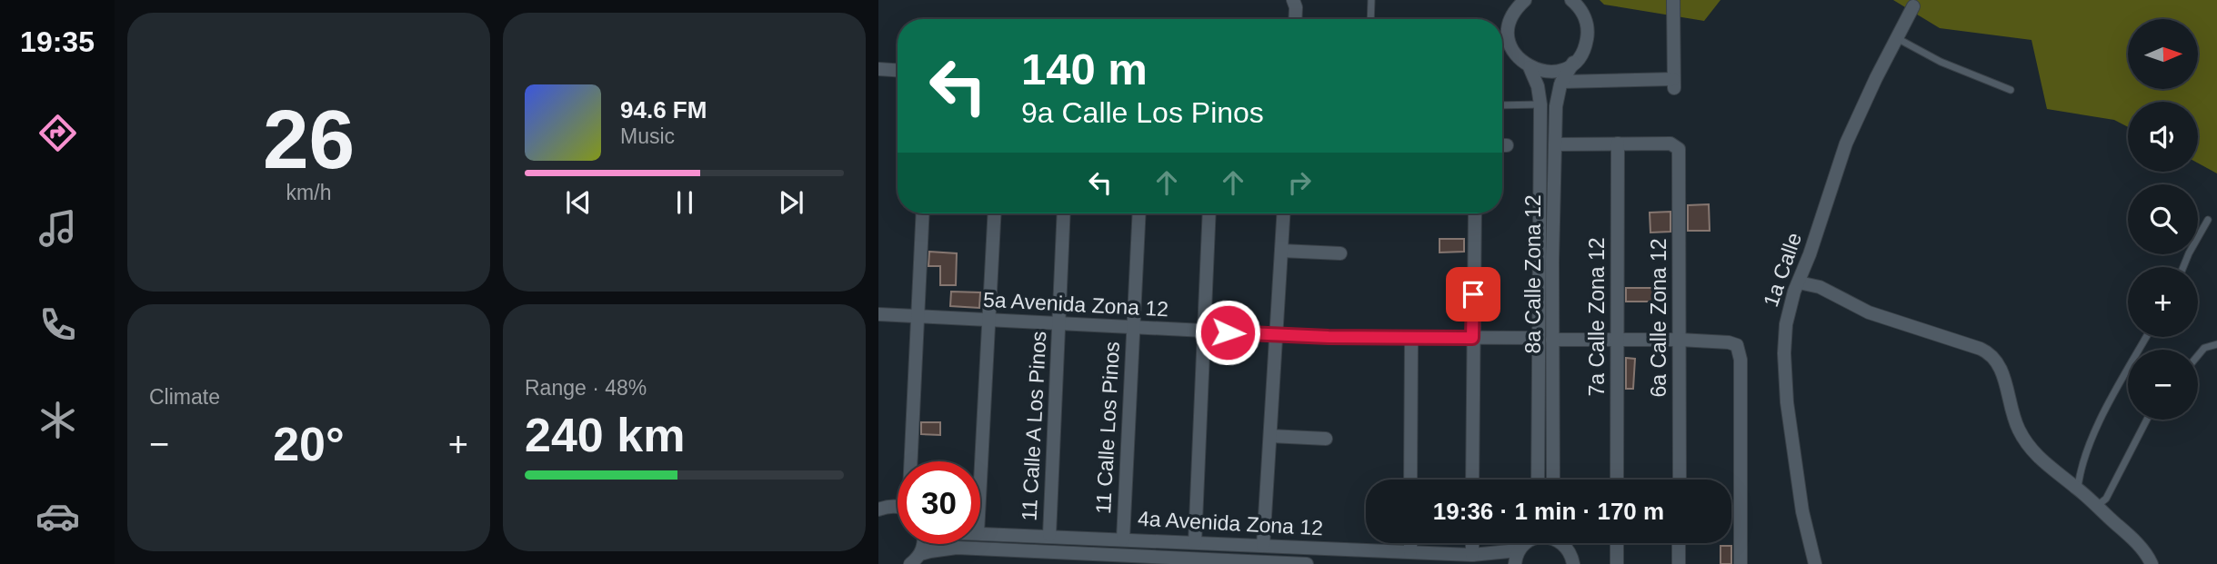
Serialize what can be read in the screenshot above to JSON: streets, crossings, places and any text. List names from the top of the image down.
{
  "streets": {
    "street": [
      "1a Calle",
      "8a Calle Zona 12",
      "5a Avenida Zona 12",
      "7a Calle Zona 12",
      "6a Calle Zona 12",
      "11 Calle A Los Pinos",
      "11 Calle Los Pinos",
      "4a Avenida Zona 12"
    ]
  },
  "crossings": [
    ["8a Calle Zona 12", "5a Avenida Zona 12"],
    ["5a Avenida Zona 12", "11 Calle A Los Pinos"],
    ["5a Avenida Zona 12", "11 Calle Los Pinos"],
    ["7a Calle Zona 12", "6a Calle Zona 12"],
    ["11 Calle A Los Pinos", "4a Avenida Zona 12"],
    ["11 Calle Los Pinos", "4a Avenida Zona 12"]
  ],
  "north": "right",
  "page": {
    "tabs": "19:35",
    "tile": [
      ["26", "km/h"],
      "Climate",
      ["Range · 48%", "240 km"]
    ],
    "map_buttons": ["+", "−"],
    "turn": ["140 m", "9a Calle Los Pinos"],
    "song": ["94.6 FM", "Music"],
    "heat": ["−", "20°", "+"],
    "limit": "30",
    "trip": "19:36 · 1 min · 170 m"
  }
}
